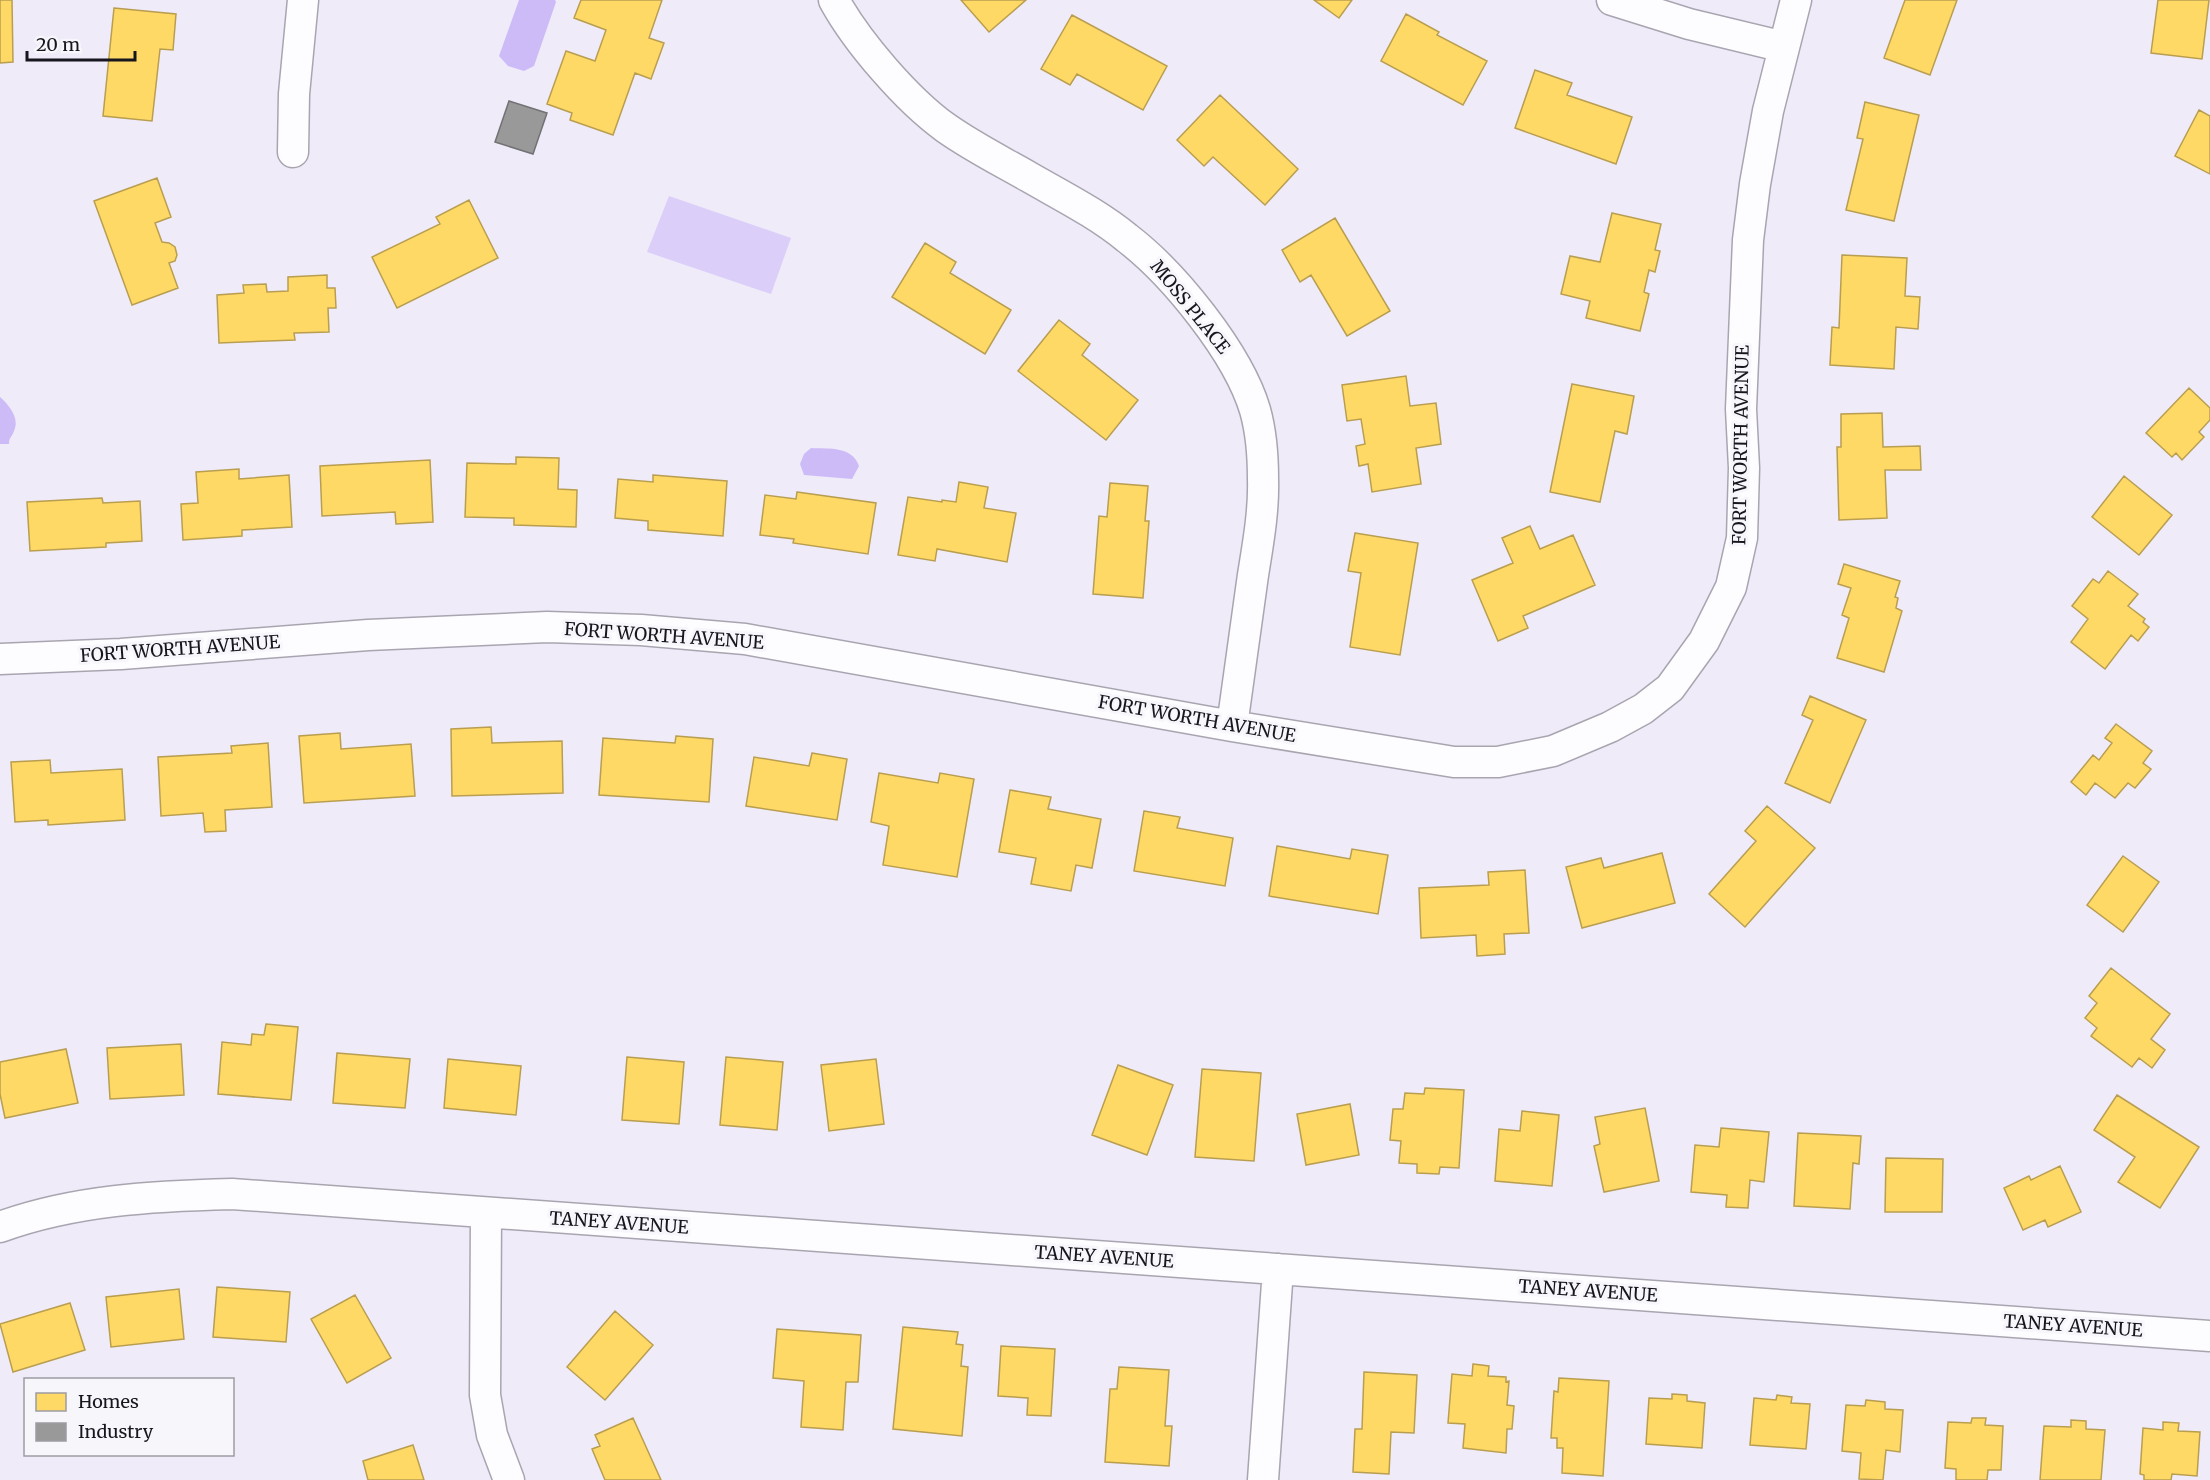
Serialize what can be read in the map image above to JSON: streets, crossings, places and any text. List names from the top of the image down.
{
  "streets": {
    "street": ["MOSS PLACE", "FORT WORTH AVENUE", "TANEY AVENUE"]
  },
  "crossings": [
    ["MOSS PLACE", "FORT WORTH AVENUE"]
  ],
  "legend": ["Homes", "Industry"],
  "scale_bar": "20 m"
}
